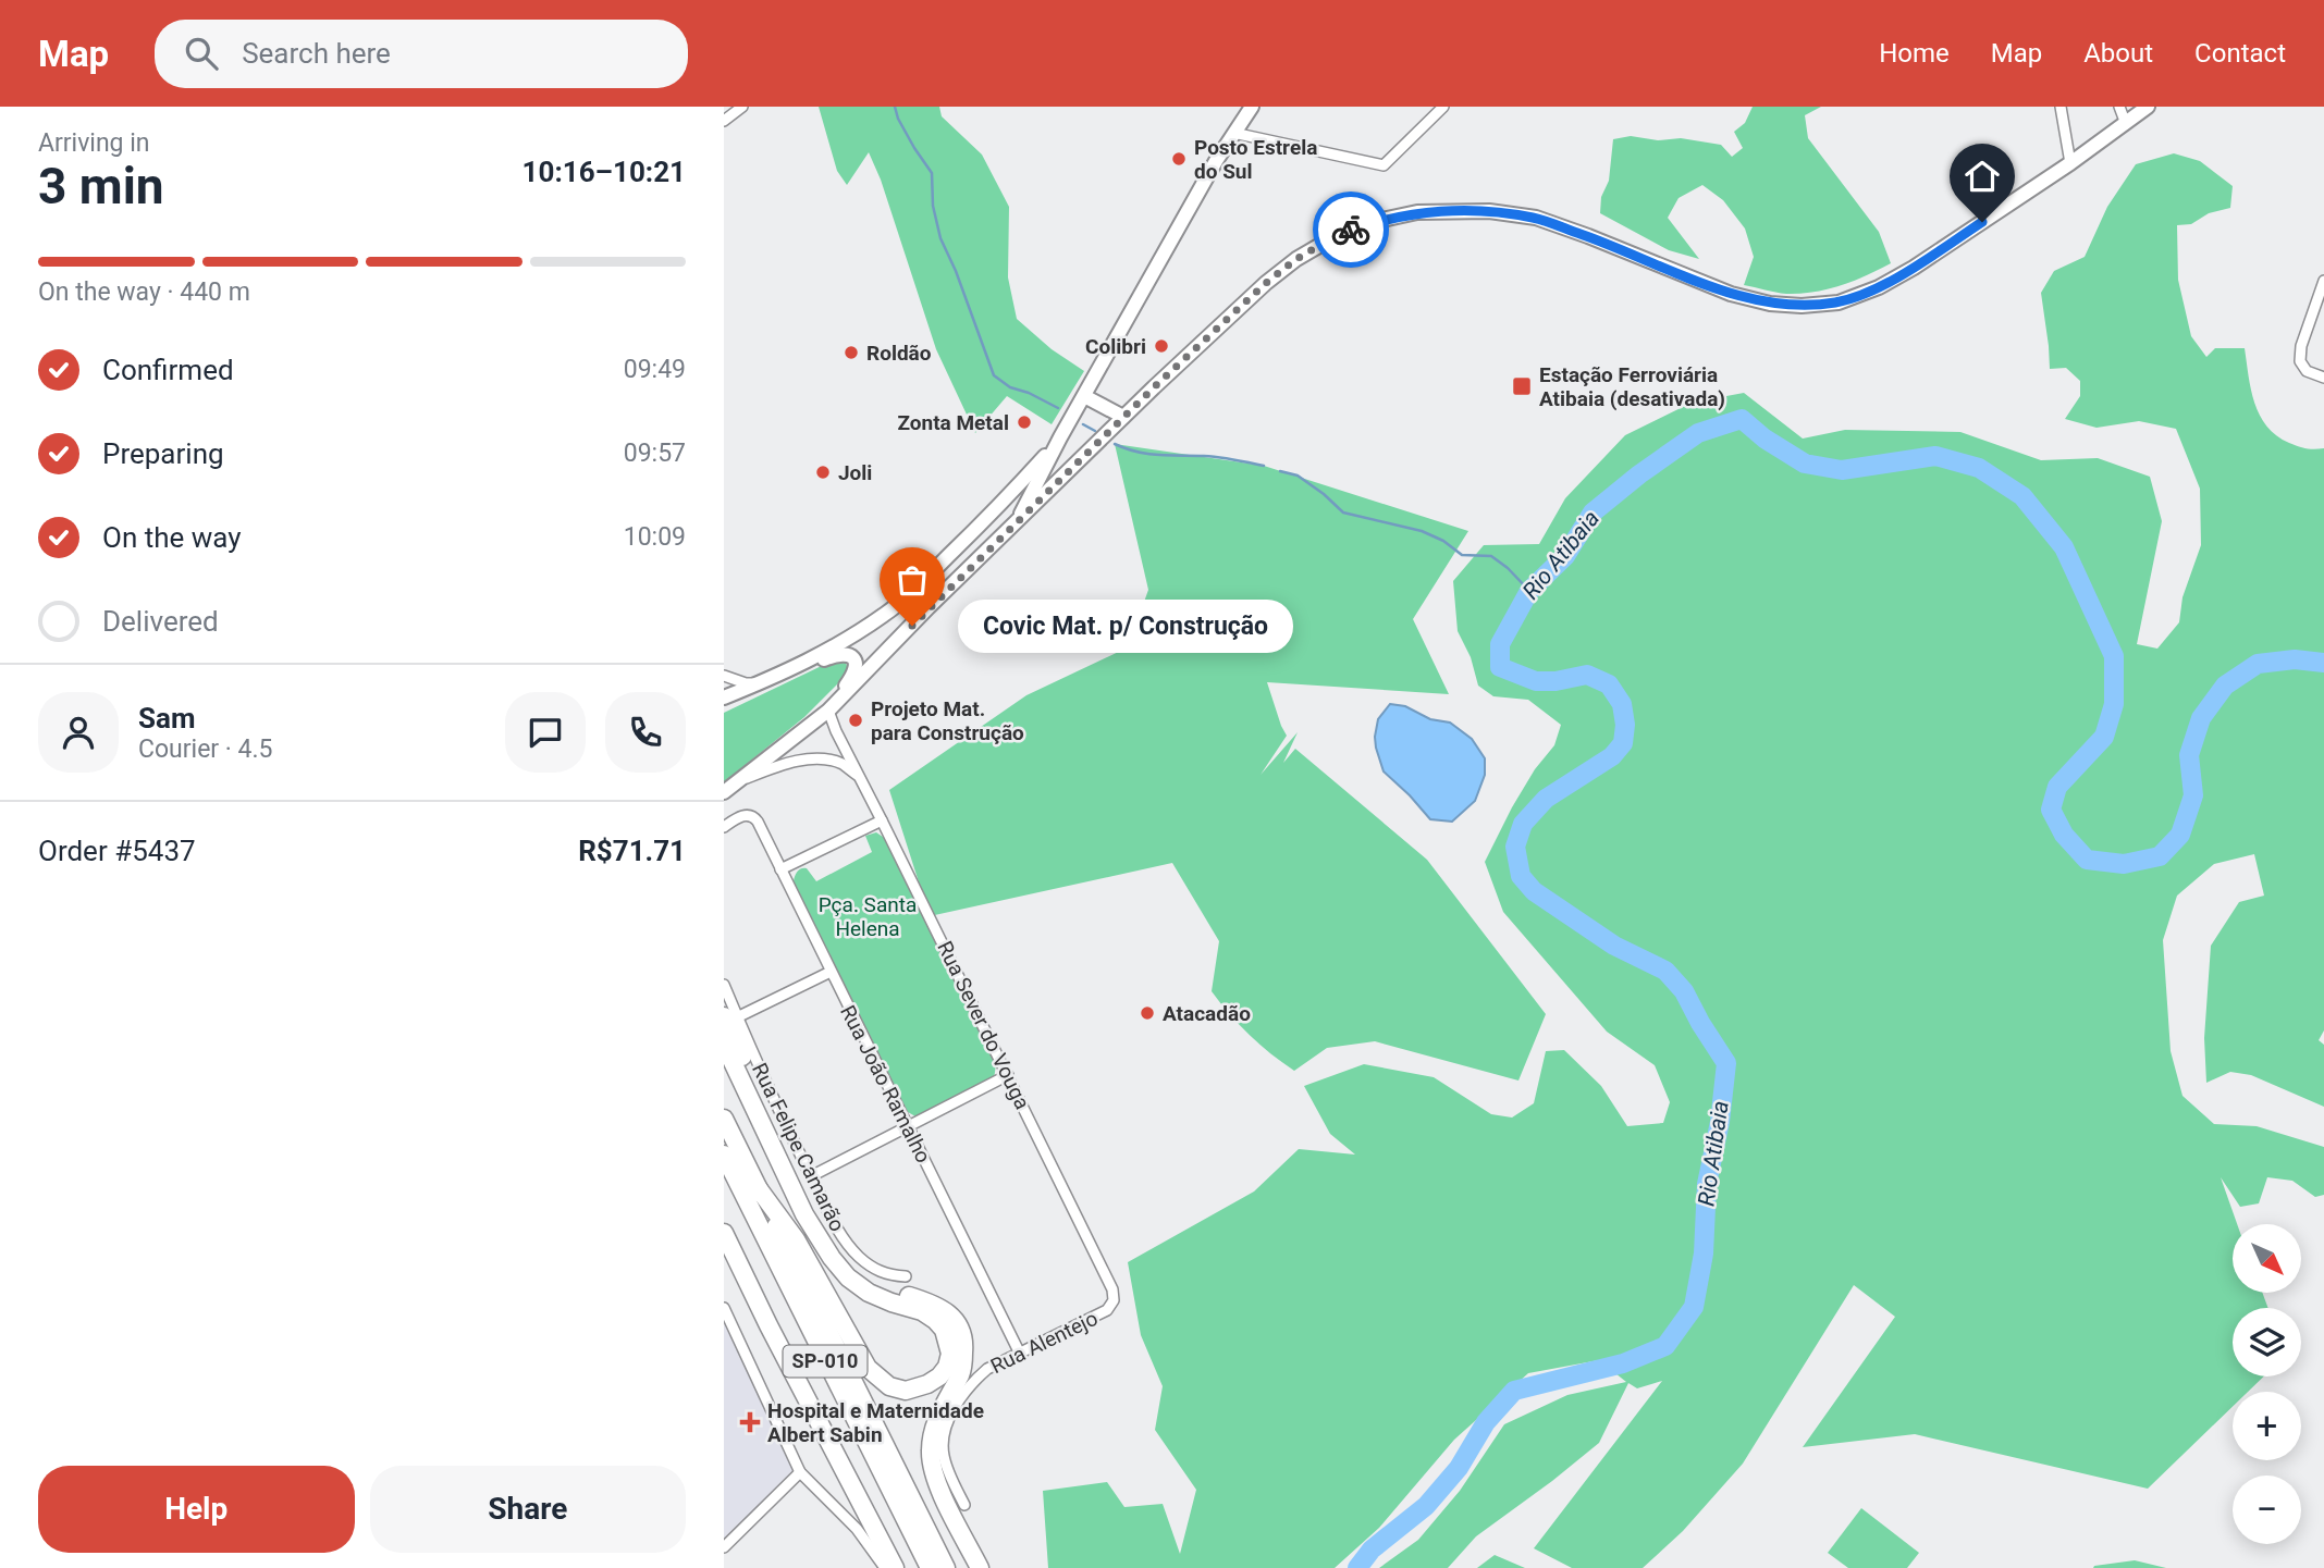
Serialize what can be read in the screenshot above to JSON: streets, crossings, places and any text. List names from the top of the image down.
{
  "streets": {
    "highway": ["SP-010"],
    "street": [
      "Rua Sever do Vouga",
      "Rua João Ramalho",
      "Rua Felipe Camarão",
      "Rua Alentejo"
    ]
  },
  "crossings": [
    ["Rua Sever do Vouga", "Rua Alentejo"],
    ["Rua João Ramalho", "Rua Alentejo"]
  ],
  "water": ["Rio Atibaia"],
  "parks": ["Pça. Santa Helena"],
  "places": {
    "other": [
      "Posto Estrela do Sul",
      "Colibri",
      "Roldão",
      "Zonta Metal",
      "Joli",
      "Covic Mat. p/ Construção",
      "Projeto Mat. para Construção",
      "Atacadão"
    ],
    "transit": ["Estação Ferroviária Atibaia (desativada)"],
    "health": ["Hospital e Maternidade Albert Sabin"]
  },
  "north": "bottom right",
  "page": {
    "header": "Map",
    "search": "Search here",
    "nav": [
      "Home",
      "Map",
      "About",
      "Contact"
    ],
    "heading": ["3 min", "Arriving in", "10:16–10:21"],
    "panel": [
      "Sam",
      "Courier · 4.5",
      "Order #5437",
      "R$71.71"
    ],
    "bar": "On the way · 440 m",
    "list": [
      ["Confirmed", "09:49"],
      ["Preparing", "09:57"],
      ["On the way", "10:09"],
      "Delivered"
    ],
    "bubble": "Covic Mat. p/ Construção",
    "map_buttons": ["+", "−"],
    "buttons": ["Help", "Share"]
  }
}
